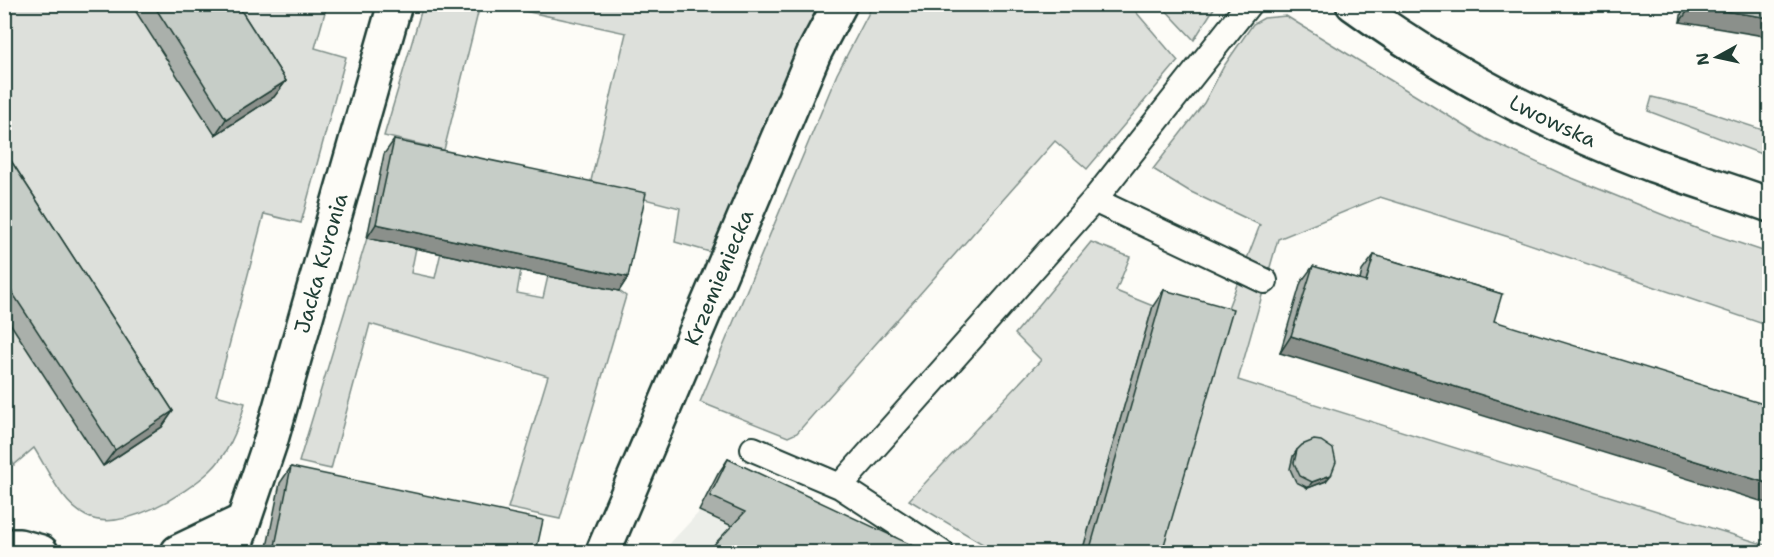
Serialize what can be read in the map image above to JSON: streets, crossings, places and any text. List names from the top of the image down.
{
  "streets": {
    "street": ["Lwowska", "Jacka Kuronia", "Krzemieniecka"]
  },
  "north": "left"
}
